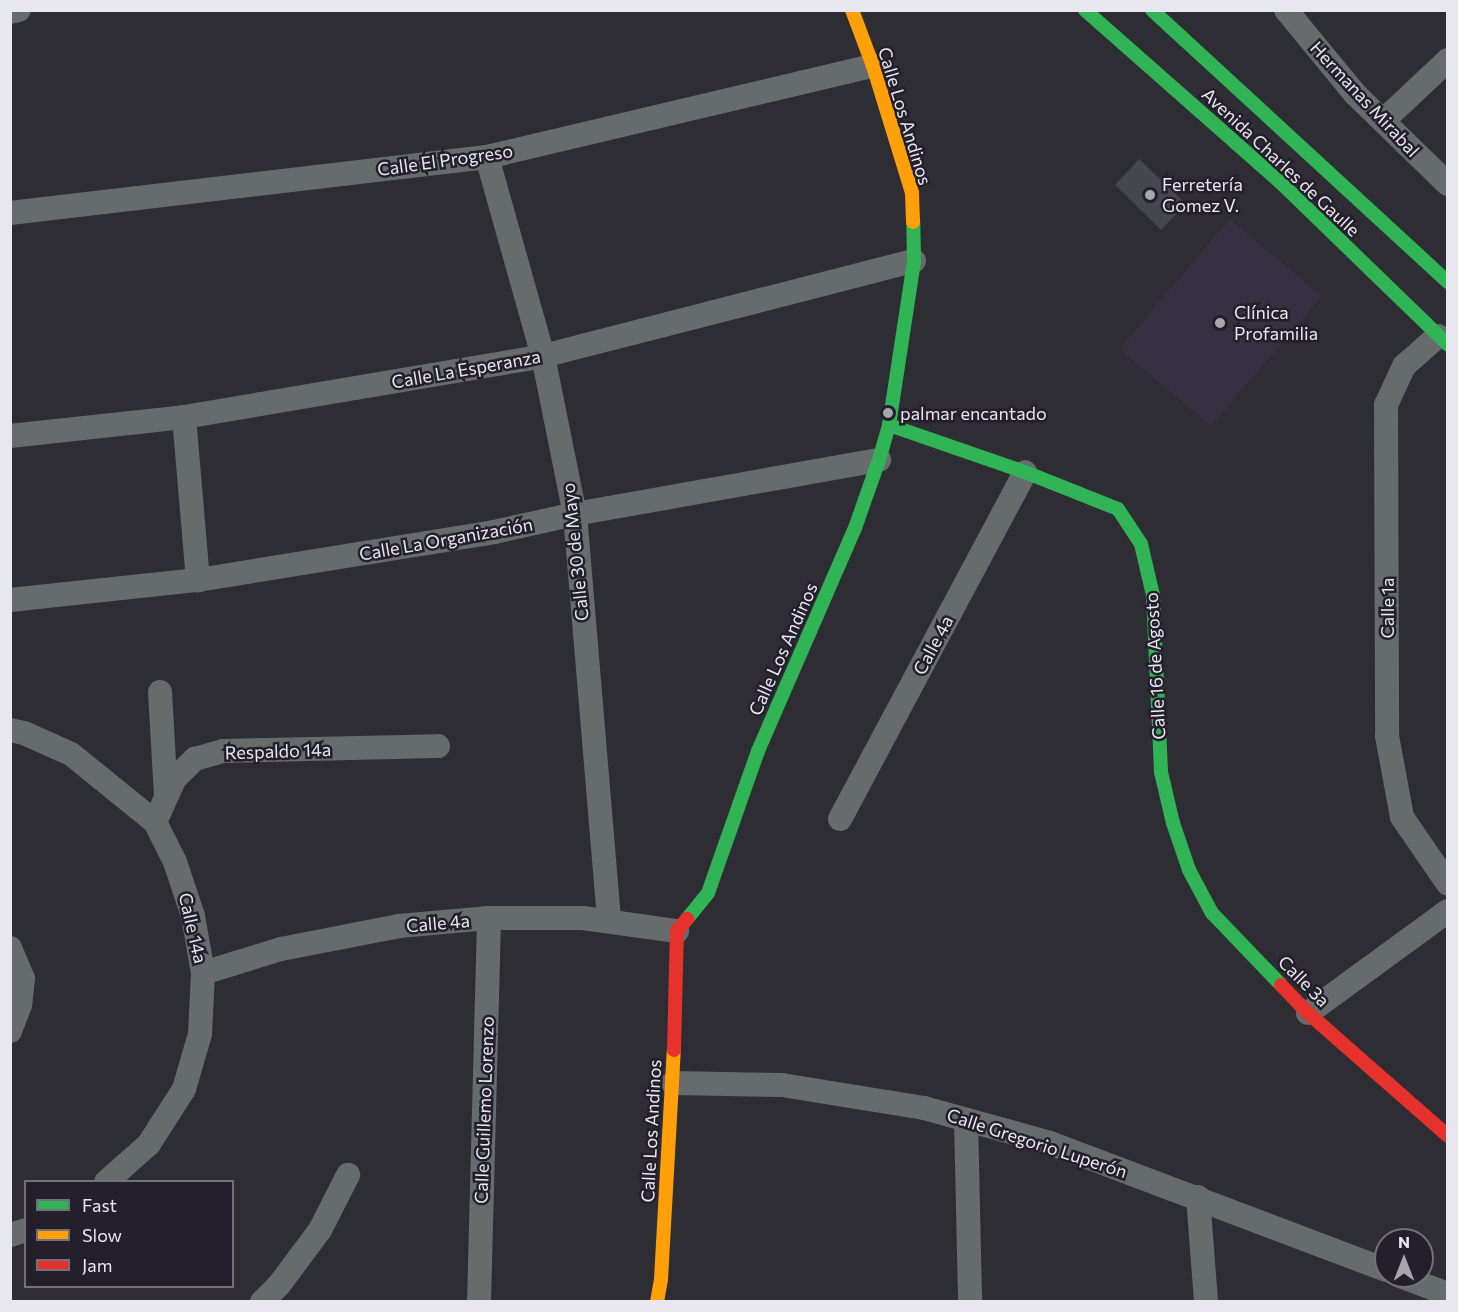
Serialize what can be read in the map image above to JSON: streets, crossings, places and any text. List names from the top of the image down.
{
  "streets": {
    "street": [
      "Hermanas Mirabal",
      "Calle Los Andinos",
      "Calle El Progreso",
      "Avenida Charles de Gaulle",
      "Calle La Esperanza",
      "Calle La Organización",
      "Calle 30 de Mayo",
      "Calle 1a",
      "Calle 4a",
      "Calle 16 de Agosto",
      "Respaldo 14a",
      "Calle 14a",
      "Calle 3a",
      "Calle Guillemo Lorenzo",
      "Calle Gregorio Luperón"
    ]
  },
  "crossings": [
    ["Calle Los Andinos", "Calle El Progreso"],
    ["Calle Los Andinos", "Calle La Esperanza"],
    ["Calle Los Andinos", "Calle La Organización"],
    ["Calle Los Andinos", "Calle 4a"],
    ["Calle Los Andinos", "Calle 16 de Agosto"],
    ["Calle Los Andinos", "Calle Gregorio Luperón"],
    ["Calle El Progreso", "Calle 30 de Mayo"],
    ["Avenida Charles de Gaulle", "Calle 1a"],
    ["Calle La Esperanza", "Calle 30 de Mayo"],
    ["Calle La Organización", "Calle 30 de Mayo"],
    ["Calle 30 de Mayo", "Calle 4a"],
    ["Calle 4a", "Calle 16 de Agosto"],
    ["Calle 4a", "Calle 14a"],
    ["Calle 4a", "Calle Guillemo Lorenzo"],
    ["Calle 16 de Agosto", "Calle 3a"],
    ["Respaldo 14a", "Calle 14a"]
  ],
  "places": ["Ferretería Gomez V.", "Clínica Profamilia", "palmar encantado"],
  "legend": ["Fast", "Slow", "Jam"],
  "north": "top"
}
